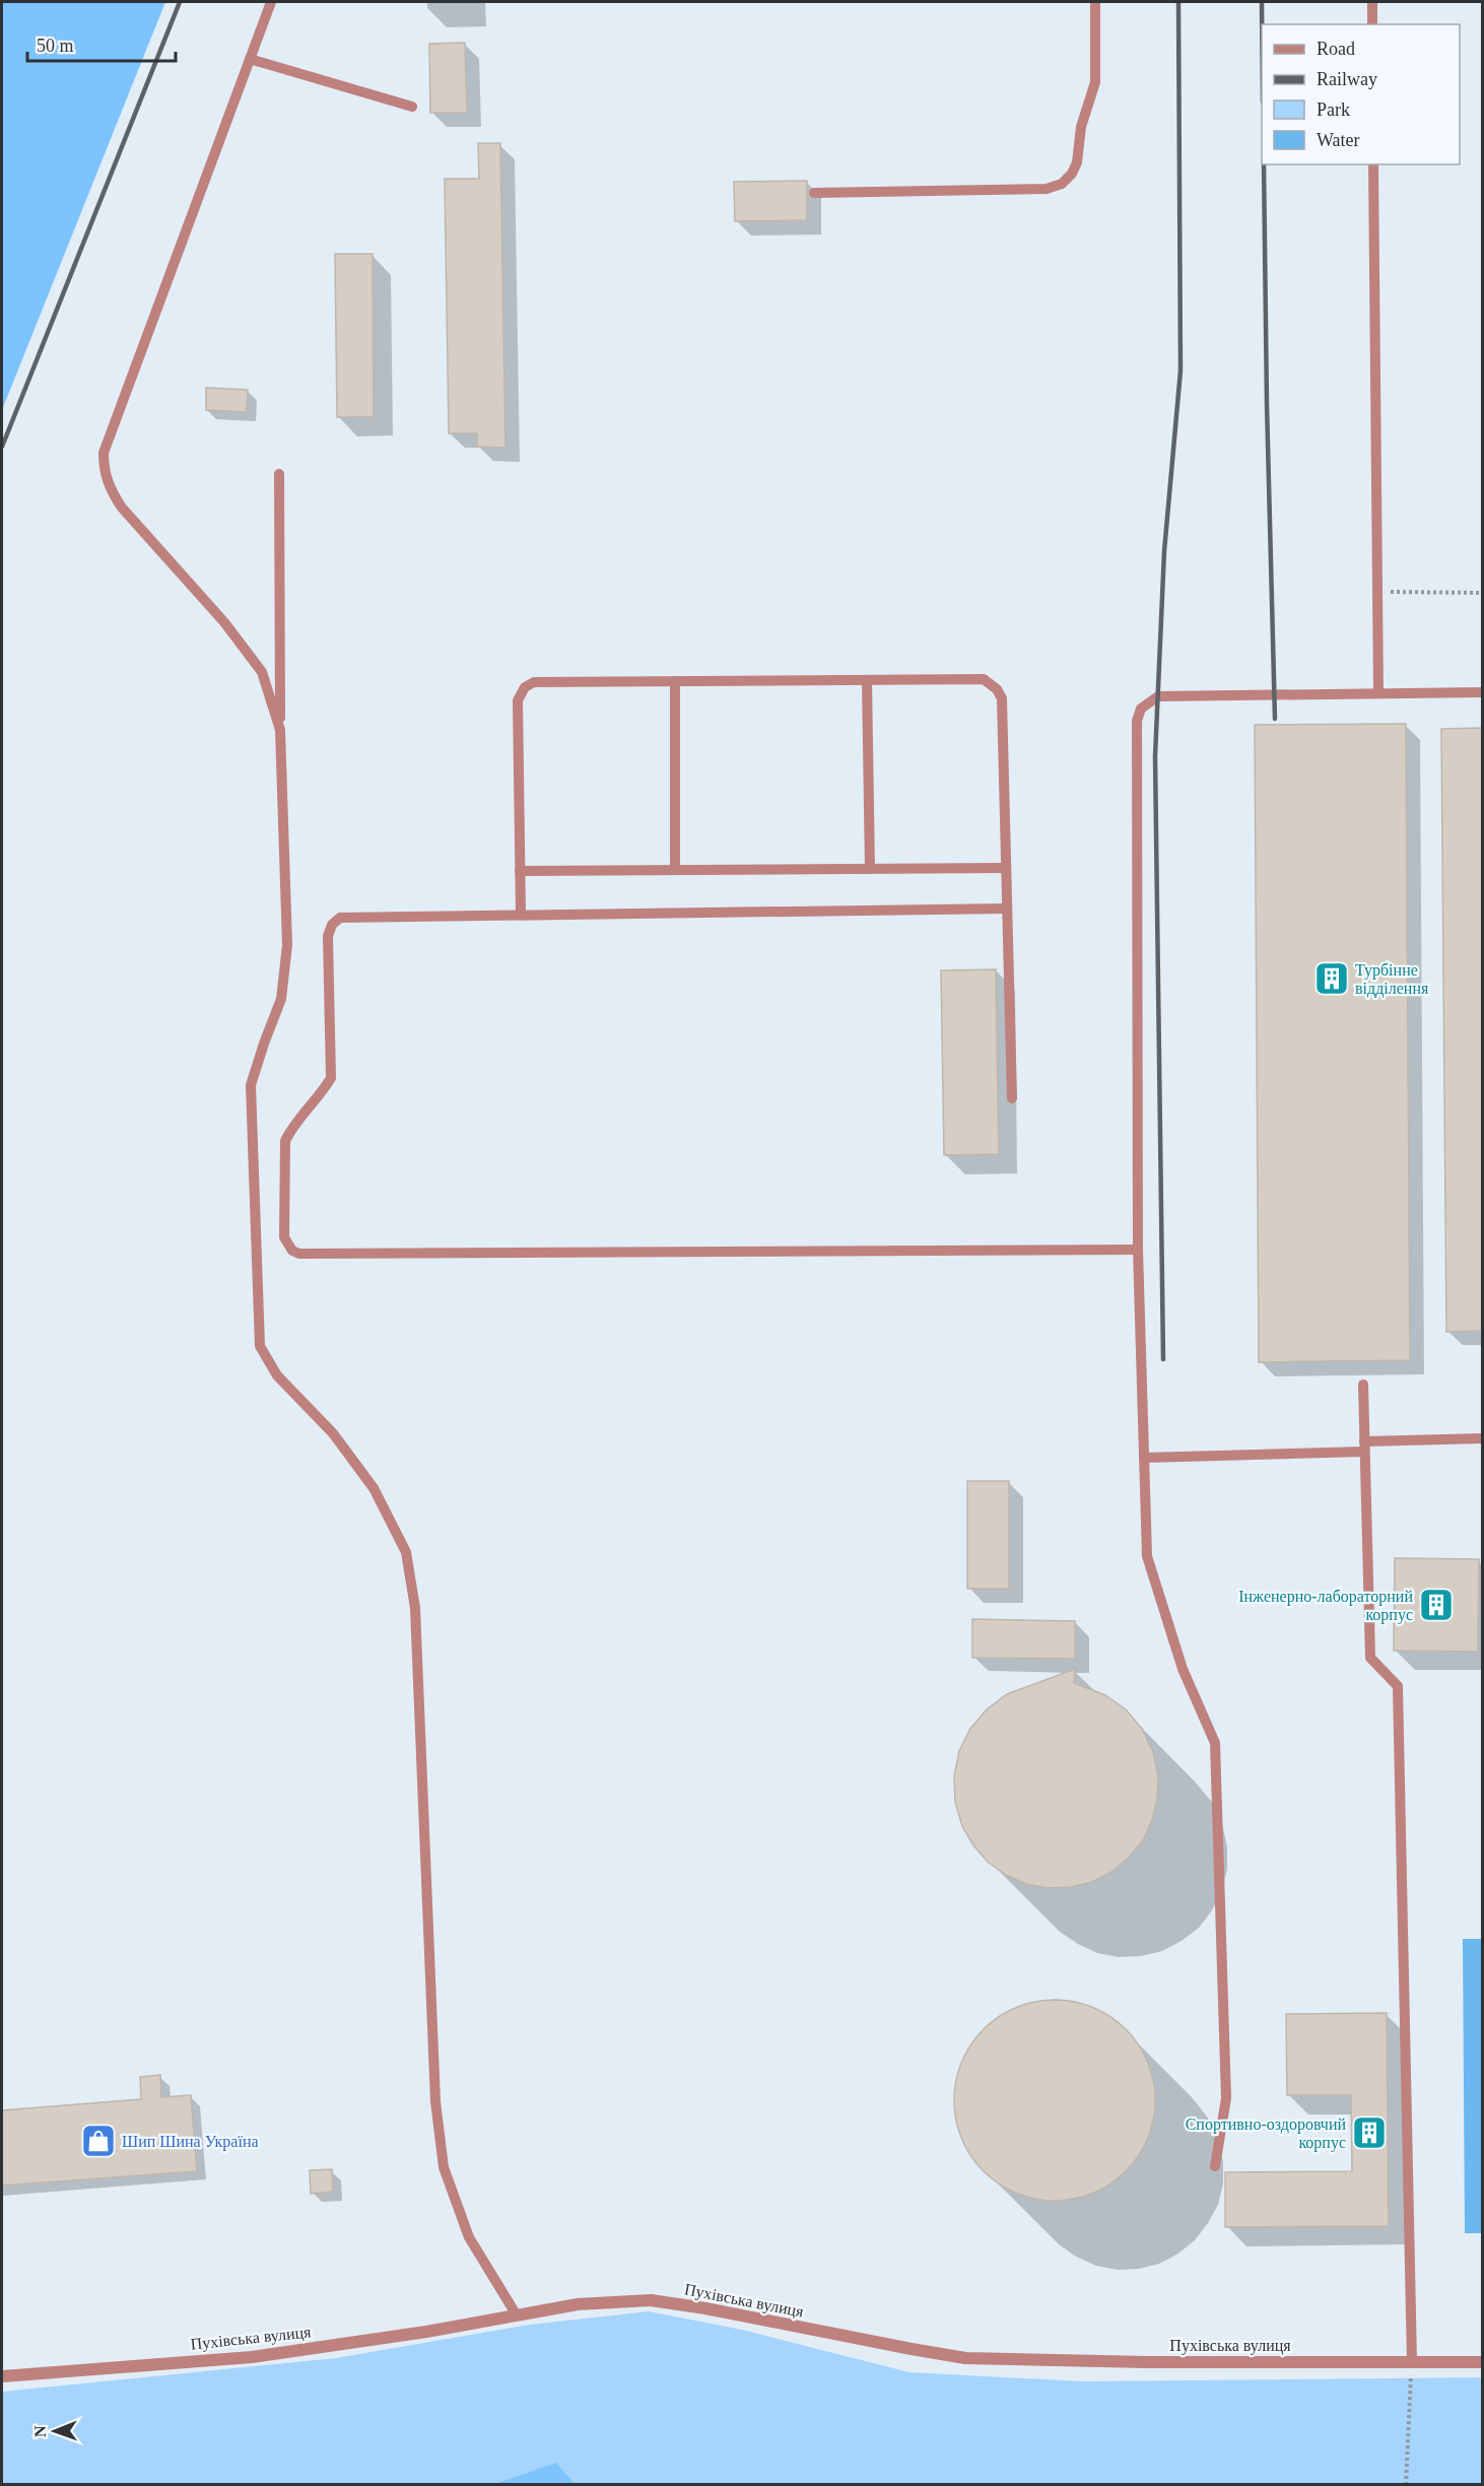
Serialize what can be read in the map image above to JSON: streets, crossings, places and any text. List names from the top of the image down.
{
  "streets": {
    "street": ["Пухівська вулиця"]
  },
  "places": {
    "building": ["Турбінне відділення", "Інженерно-лабораторний корпус", "Спортивно-оздоровчий корпус"],
    "shop": ["Шип Шина Україна"]
  },
  "legend": [
    "Road",
    "Railway",
    "Park",
    "Water"
  ],
  "scale_bar": "50 m",
  "north": "left"
}
